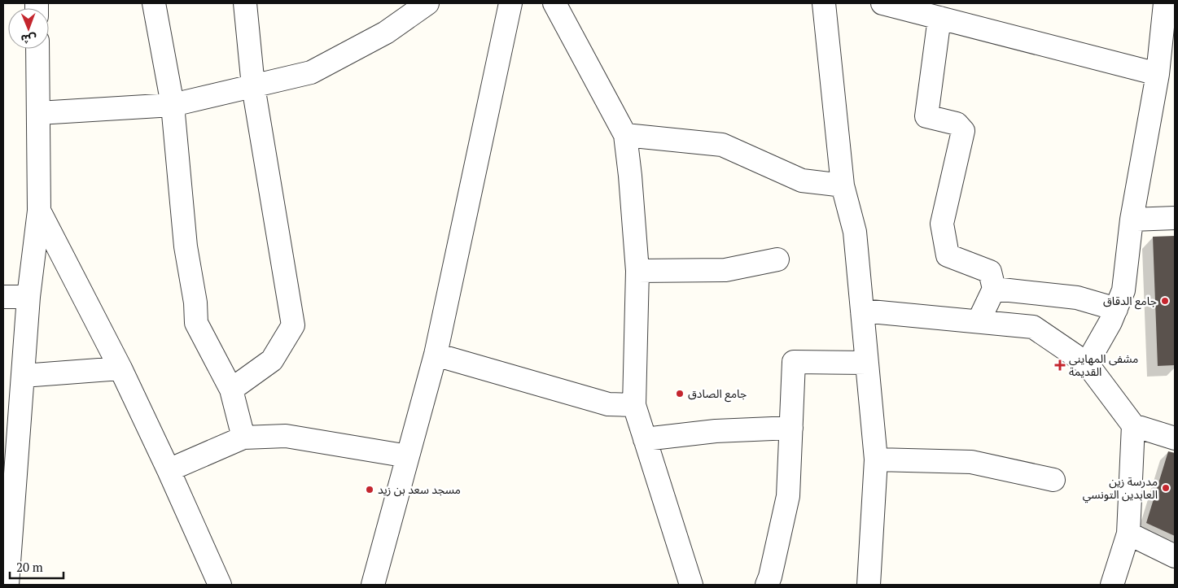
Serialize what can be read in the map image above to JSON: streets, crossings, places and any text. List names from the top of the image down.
{
  "places": {
    "other": [
      "جامع الدقاق",
      "جامع الصادق",
      "مدرسة زين العابدين التونسي",
      "مسجد سعد بن زيد"
    ],
    "health": ["مشفى المهايني القديمة"]
  },
  "scale_bar": "20 m",
  "north": "bottom"
}
